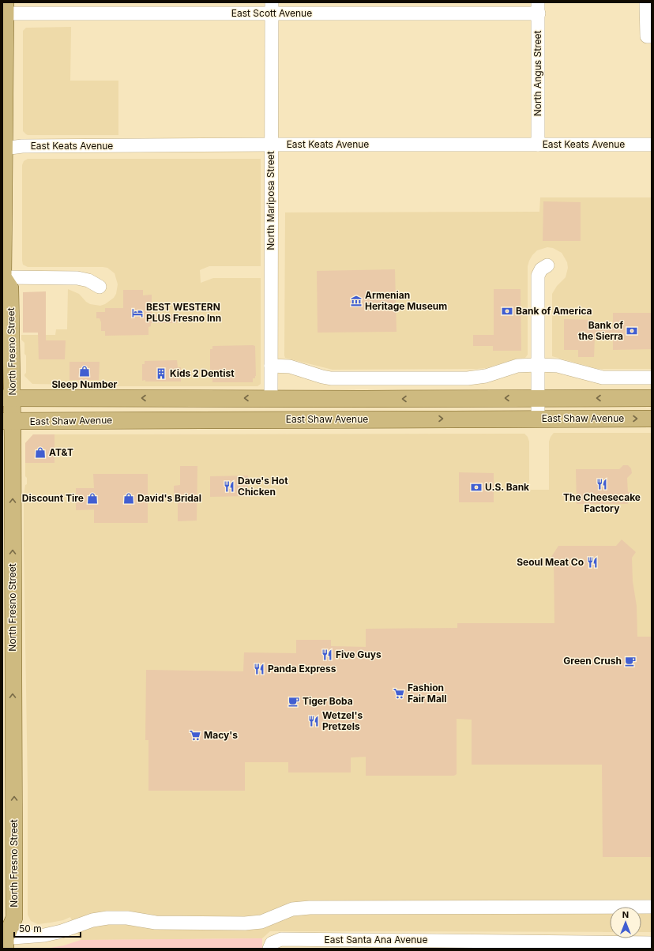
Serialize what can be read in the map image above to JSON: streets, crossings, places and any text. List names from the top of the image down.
{
  "streets": {
    "main road": ["North Fresno Street", "East Shaw Avenue"],
    "street": [
      "East Scott Avenue",
      "North Angus Street",
      "East Keats Avenue",
      "North Mariposa Street",
      "East Santa Ana Avenue"
    ]
  },
  "crossings": [
    ["East Scott Avenue", "North Angus Street"],
    ["East Scott Avenue", "North Mariposa Street"],
    ["North Angus Street", "East Keats Avenue"],
    ["East Keats Avenue", "North Mariposa Street"],
    ["North Fresno Street", "East Shaw Avenue"]
  ],
  "one_way": ["North Fresno Street"],
  "places": {
    "museum": ["Armenian Heritage Museum"],
    "bank": ["Bank of America", "Bank of the Sierra", "U.S. Bank"],
    "hotel": ["BEST WESTERN PLUS Fresno Inn"],
    "shop": [
      "Sleep Number",
      "AT&T",
      "Discount Tire",
      "David's Bridal"
    ],
    "building": ["Kids 2 Dentist"],
    "restaurant": [
      "The Cheesecake Factory",
      "Dave's Hot Chicken",
      "Seoul Meat Co",
      "Five Guys",
      "Panda Express",
      "Wetzel's Pretzels"
    ],
    "cafe": ["Green Crush", "Tiger Boba"],
    "supermarket": ["Fashion Fair Mall", "Macy's"]
  },
  "scale_bar": "50 m",
  "north": "top"
}
